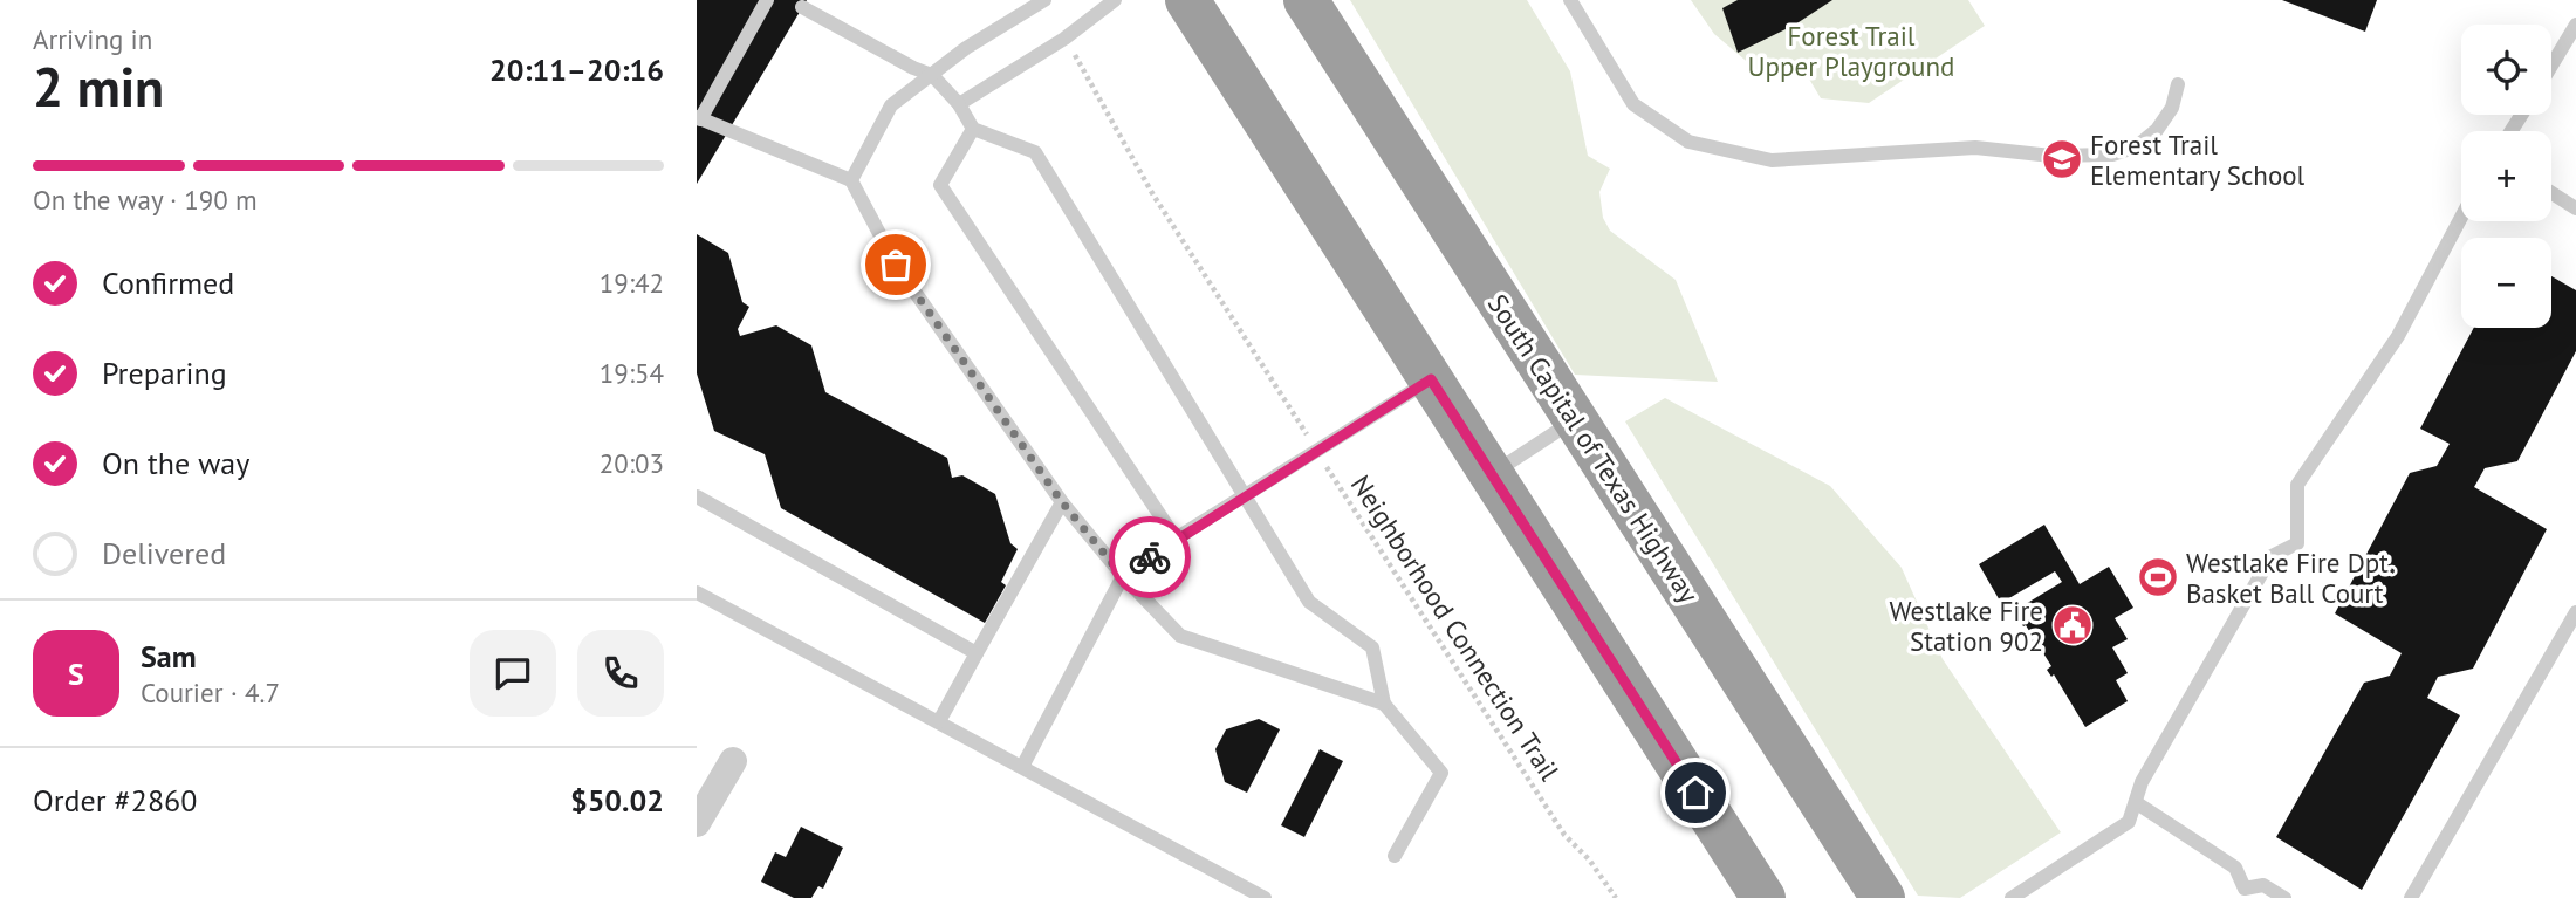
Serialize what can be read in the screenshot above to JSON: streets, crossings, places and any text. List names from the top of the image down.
{
  "streets": {
    "highway": ["South Capital of Texas Highway"],
    "path": ["Neighborhood Connection Trail"]
  },
  "parks": ["Forest Trail Upper Playground"],
  "places": {
    "school or university": ["Forest Trail Elementary School"],
    "sports": ["Westlake Fire Dpt. Basket Ball Court"],
    "public building": ["Westlake Fire Station 902"]
  },
  "page": {
    "heading": ["2 min", "Arriving in", "20:11–20:16"],
    "panel": [
      "Sam",
      "Courier · 4.7",
      "Order #2860",
      "$50.02"
    ],
    "map_buttons": ["+", "−"],
    "bar": "On the way · 190 m",
    "list": [
      ["Confirmed", "19:42"],
      ["Preparing", "19:54"],
      ["On the way", "20:03"],
      "Delivered"
    ],
    "round": "S"
  }
}
